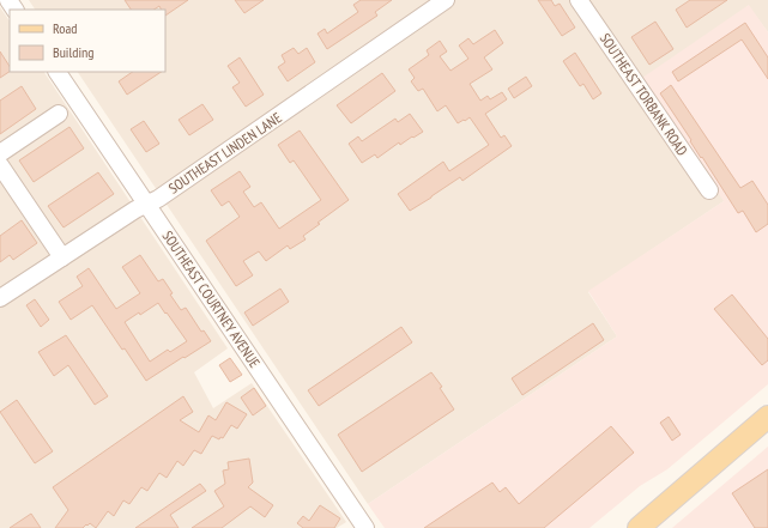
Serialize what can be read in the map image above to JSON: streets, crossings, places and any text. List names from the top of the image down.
{
  "streets": {
    "street": ["SOUTHEAST TORBANK ROAD", "SOUTHEAST LINDEN LANE", "SOUTHEAST COURTNEY AVENUE"]
  },
  "crossings": [
    ["SOUTHEAST LINDEN LANE", "SOUTHEAST COURTNEY AVENUE"]
  ],
  "legend": ["Road", "Building"]
}
